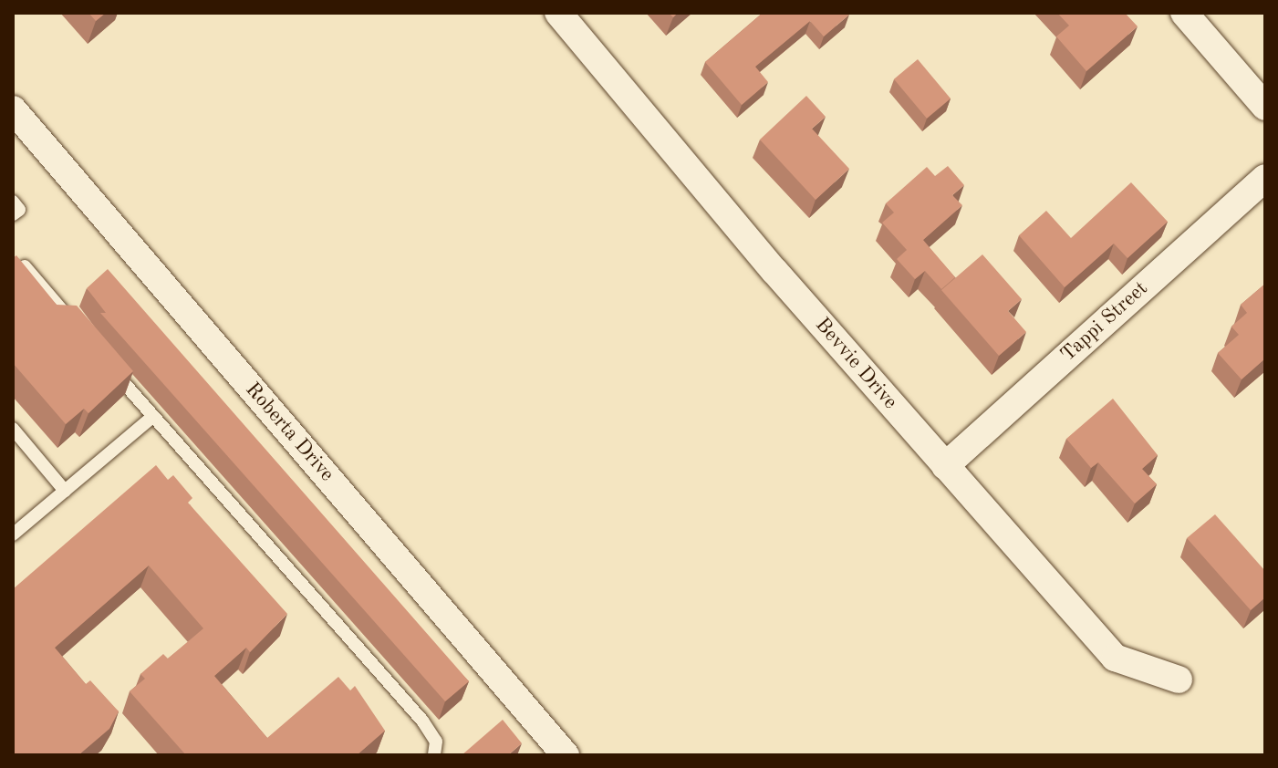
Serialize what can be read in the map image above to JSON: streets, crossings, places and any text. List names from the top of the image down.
{
  "streets": {
    "street": ["Tappi Street", "Bevvie Drive", "Roberta Drive"]
  },
  "crossings": [
    ["Tappi Street", "Bevvie Drive"]
  ]
}
